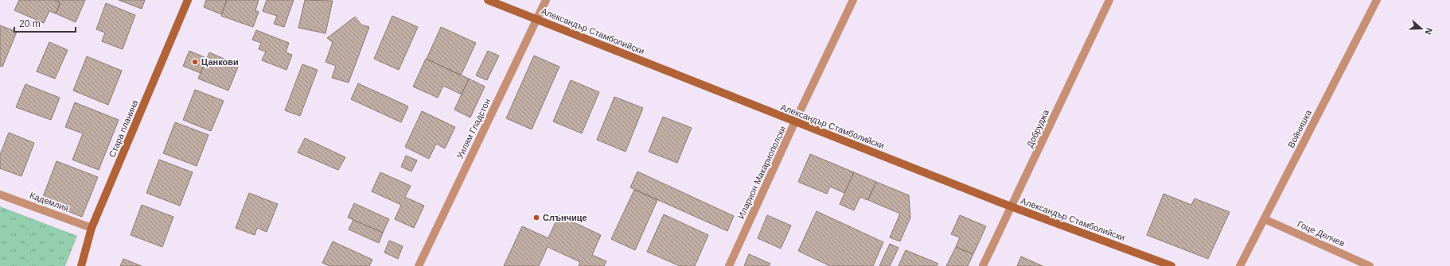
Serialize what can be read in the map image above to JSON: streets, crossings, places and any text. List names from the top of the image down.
{
  "streets": {
    "main road": ["Александър Стамболийски", "Стара планина"],
    "street": [
      "Уилям Гладстон",
      "Добруджа",
      "Войнишка",
      "Иларион Макариополски",
      "Кадемлия",
      "Гоце Делчев"
    ]
  },
  "crossings": [
    ["Александър Стамболийски", "Уилям Гладстон"],
    ["Александър Стамболийски", "Добруджа"],
    ["Александър Стамболийски", "Иларион Макариополски"],
    ["Стара планина", "Кадемлия"],
    ["Войнишка", "Гоце Делчев"]
  ],
  "places": ["Цанкови", "Слънчице"],
  "scale_bar": "20 m",
  "north": "right"
}
